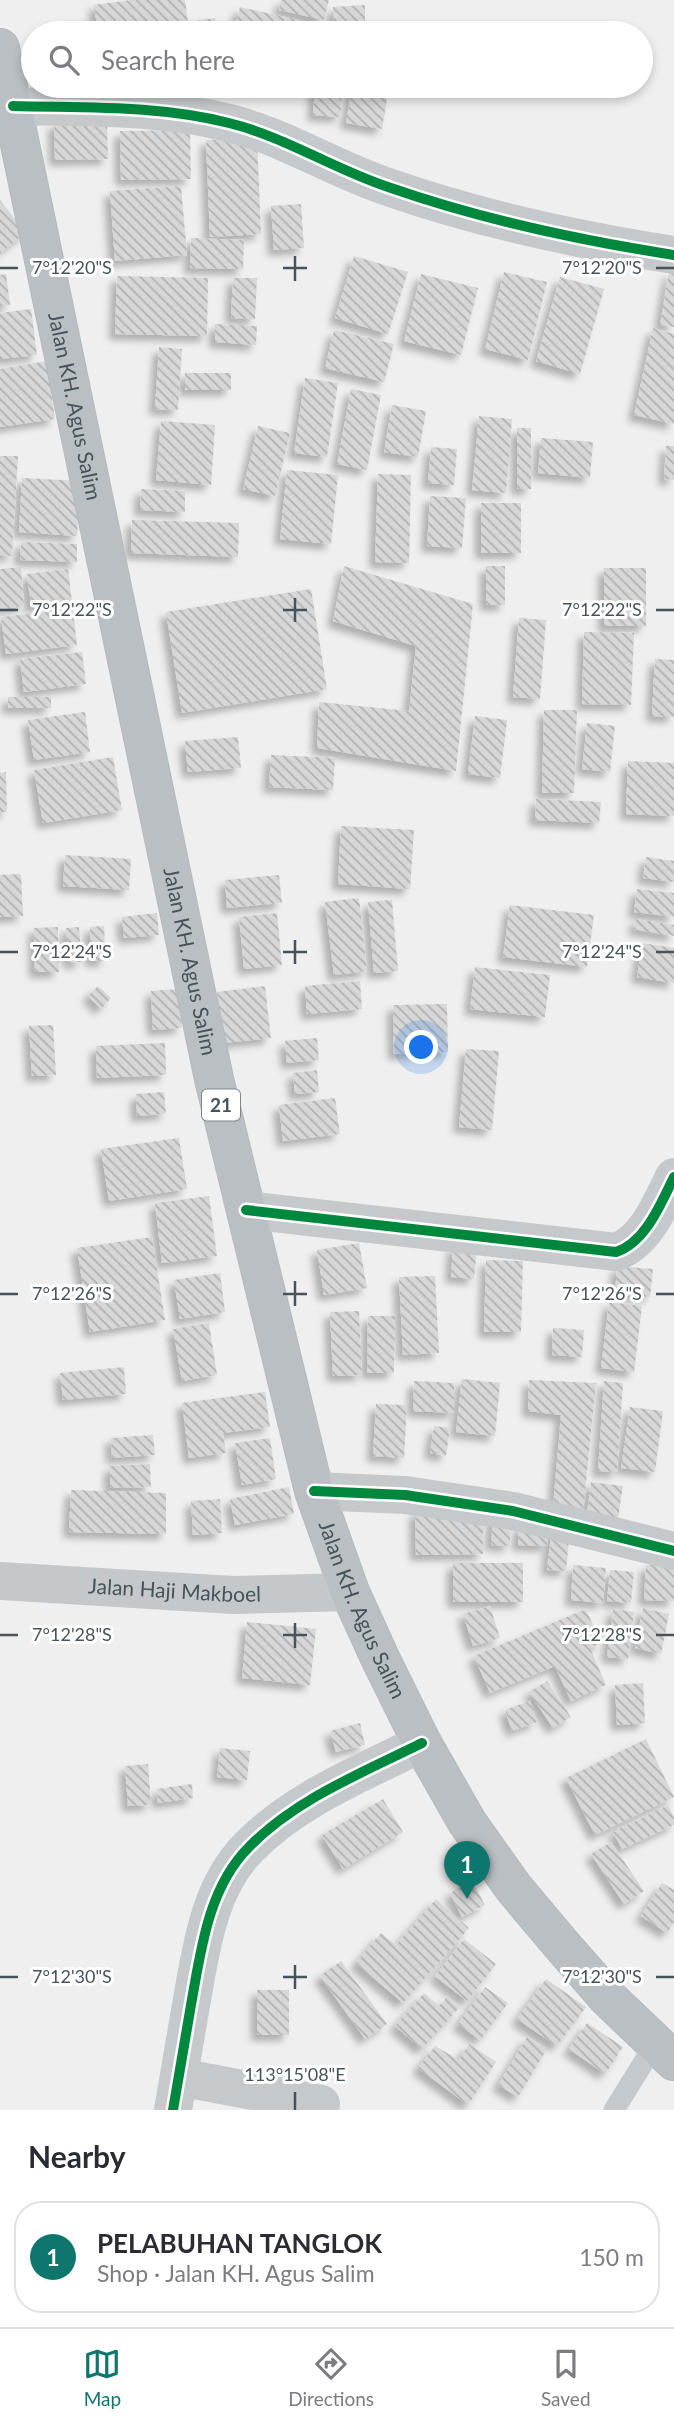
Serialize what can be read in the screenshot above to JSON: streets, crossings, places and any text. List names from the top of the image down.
{
  "streets": {
    "highway": ["Jalan KH. Agus Salim", "21"],
    "main road": ["Jalan Haji Makboel"]
  },
  "crossings": [
    ["Jalan KH. Agus Salim", "Jalan Haji Makboel"]
  ],
  "page": {
    "search": "Search here",
    "pins": "1",
    "heading": "Nearby",
    "list": [
      {
        "mark": "1",
        "name": "PELABUHAN TANGLOK",
        "note": "Shop · Jalan KH. Agus Salim",
        "value": "150 m"
      }
    ],
    "nav": ["Map", "Directions", "Saved"]
  },
  "coordinates": [
    "7°12'20\"S",
    "7°12'22\"S",
    "7°12'24\"S",
    "7°12'26\"S",
    "7°12'28\"S",
    "7°12'30\"S",
    "113°15'08\"E"
  ]
}
